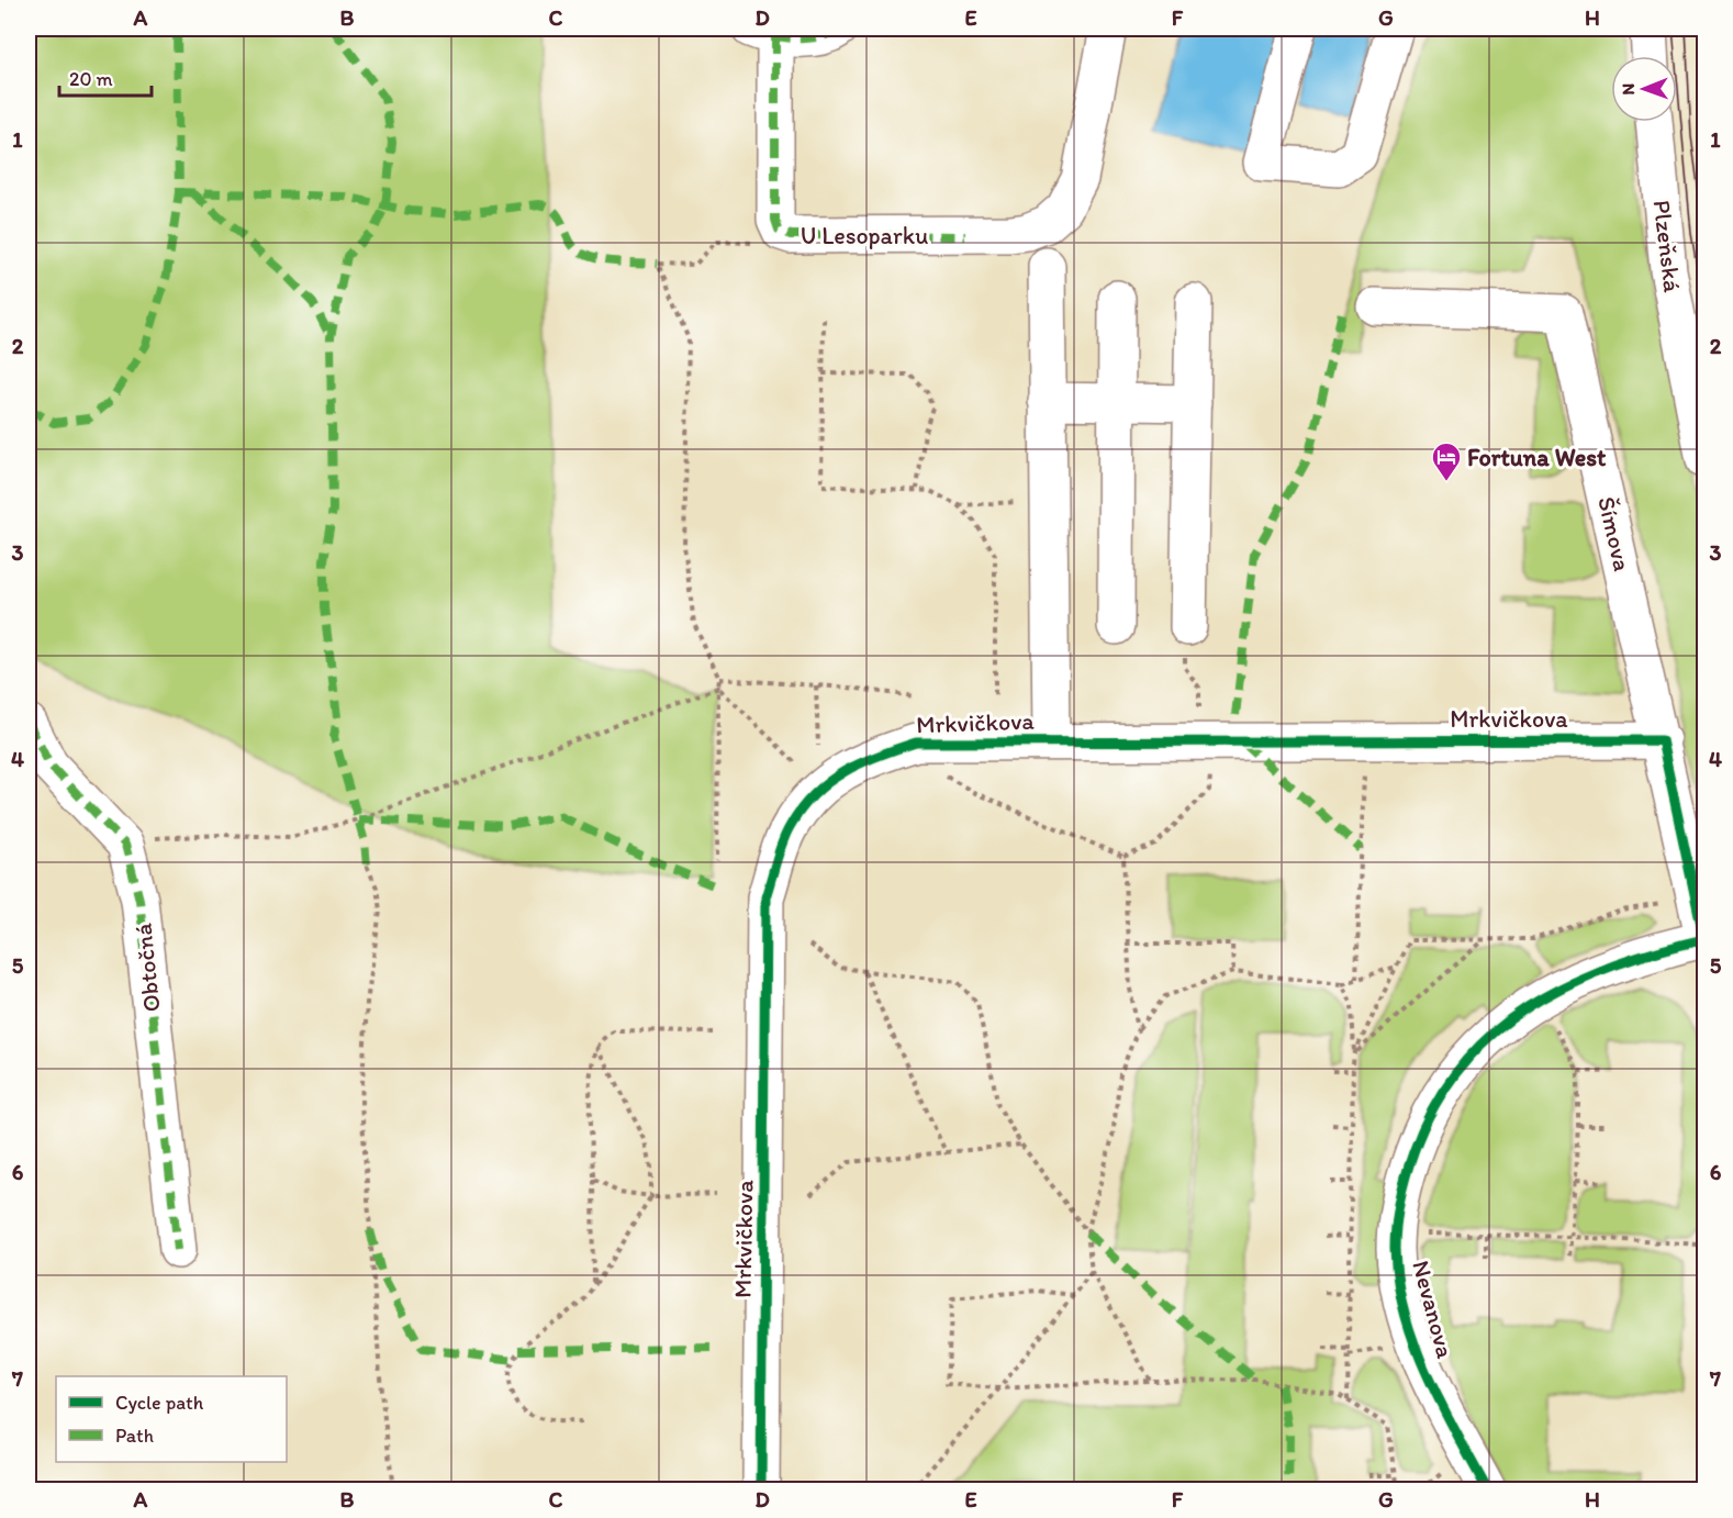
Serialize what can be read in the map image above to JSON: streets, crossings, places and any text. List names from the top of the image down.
{
  "streets": {
    "street": [
      "U Lesoparku",
      "Plzeňská",
      "Šímova",
      "Mrkvičkova",
      "Obtočná",
      "Nevanova"
    ]
  },
  "crossings": [
    ["Šímova", "Mrkvičkova"],
    ["Šímova", "Nevanova"]
  ],
  "places": {
    "hotel": ["Fortuna West"]
  },
  "legend": ["Cycle path", "Path"],
  "scale_bar": "20 m",
  "north": "left",
  "grid": {
    "columns": [
      "A",
      "B",
      "C",
      "D",
      "E",
      "F",
      "G",
      "H"
    ],
    "rows": [
      "1",
      "2",
      "3",
      "4",
      "5",
      "6",
      "7"
    ]
  }
}
